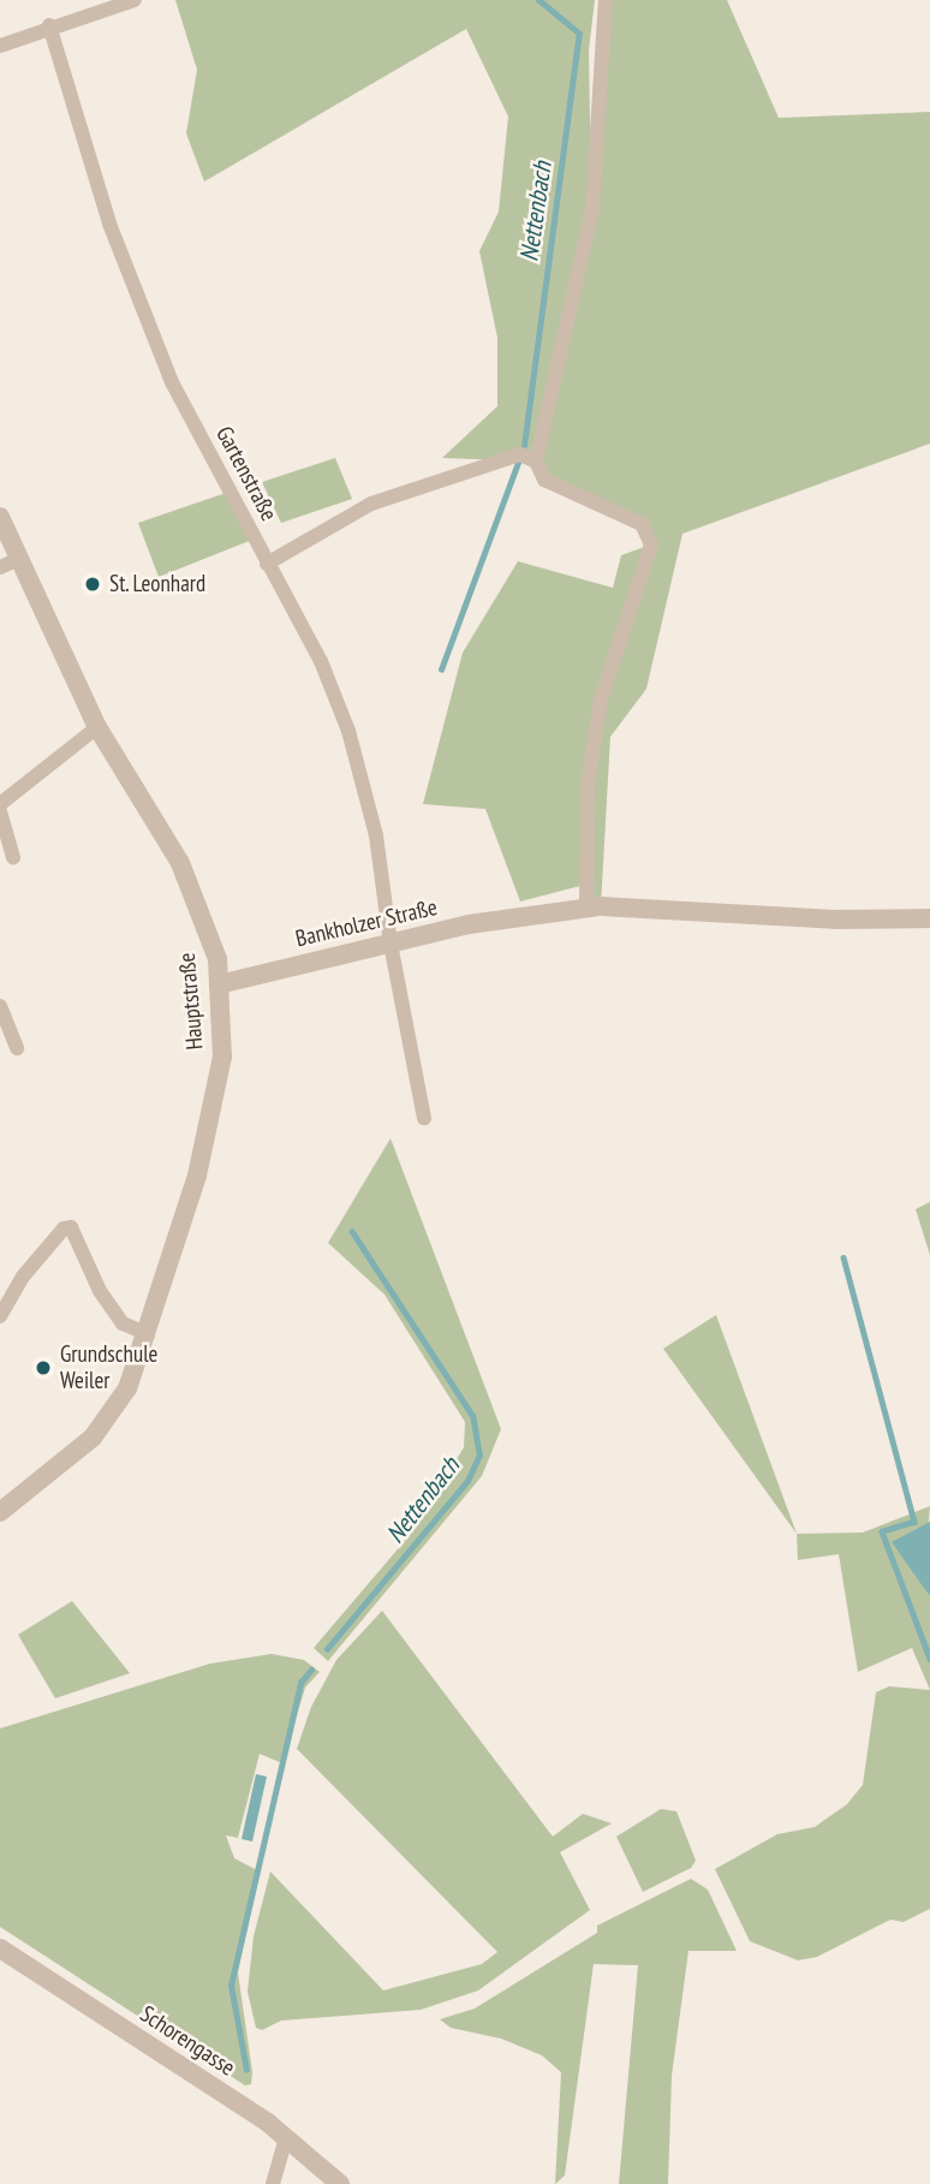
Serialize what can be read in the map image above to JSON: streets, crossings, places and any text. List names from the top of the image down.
{
  "streets": {
    "street": [
      "Gartenstraße",
      "Bankholzer Straße",
      "Hauptstraße",
      "Schorengasse"
    ]
  },
  "crossings": [
    ["Gartenstraße", "Bankholzer Straße"],
    ["Bankholzer Straße", "Hauptstraße"]
  ],
  "water": ["Nettenbach"],
  "places": ["St. Leonhard", "Grundschule Weiler"]
}
